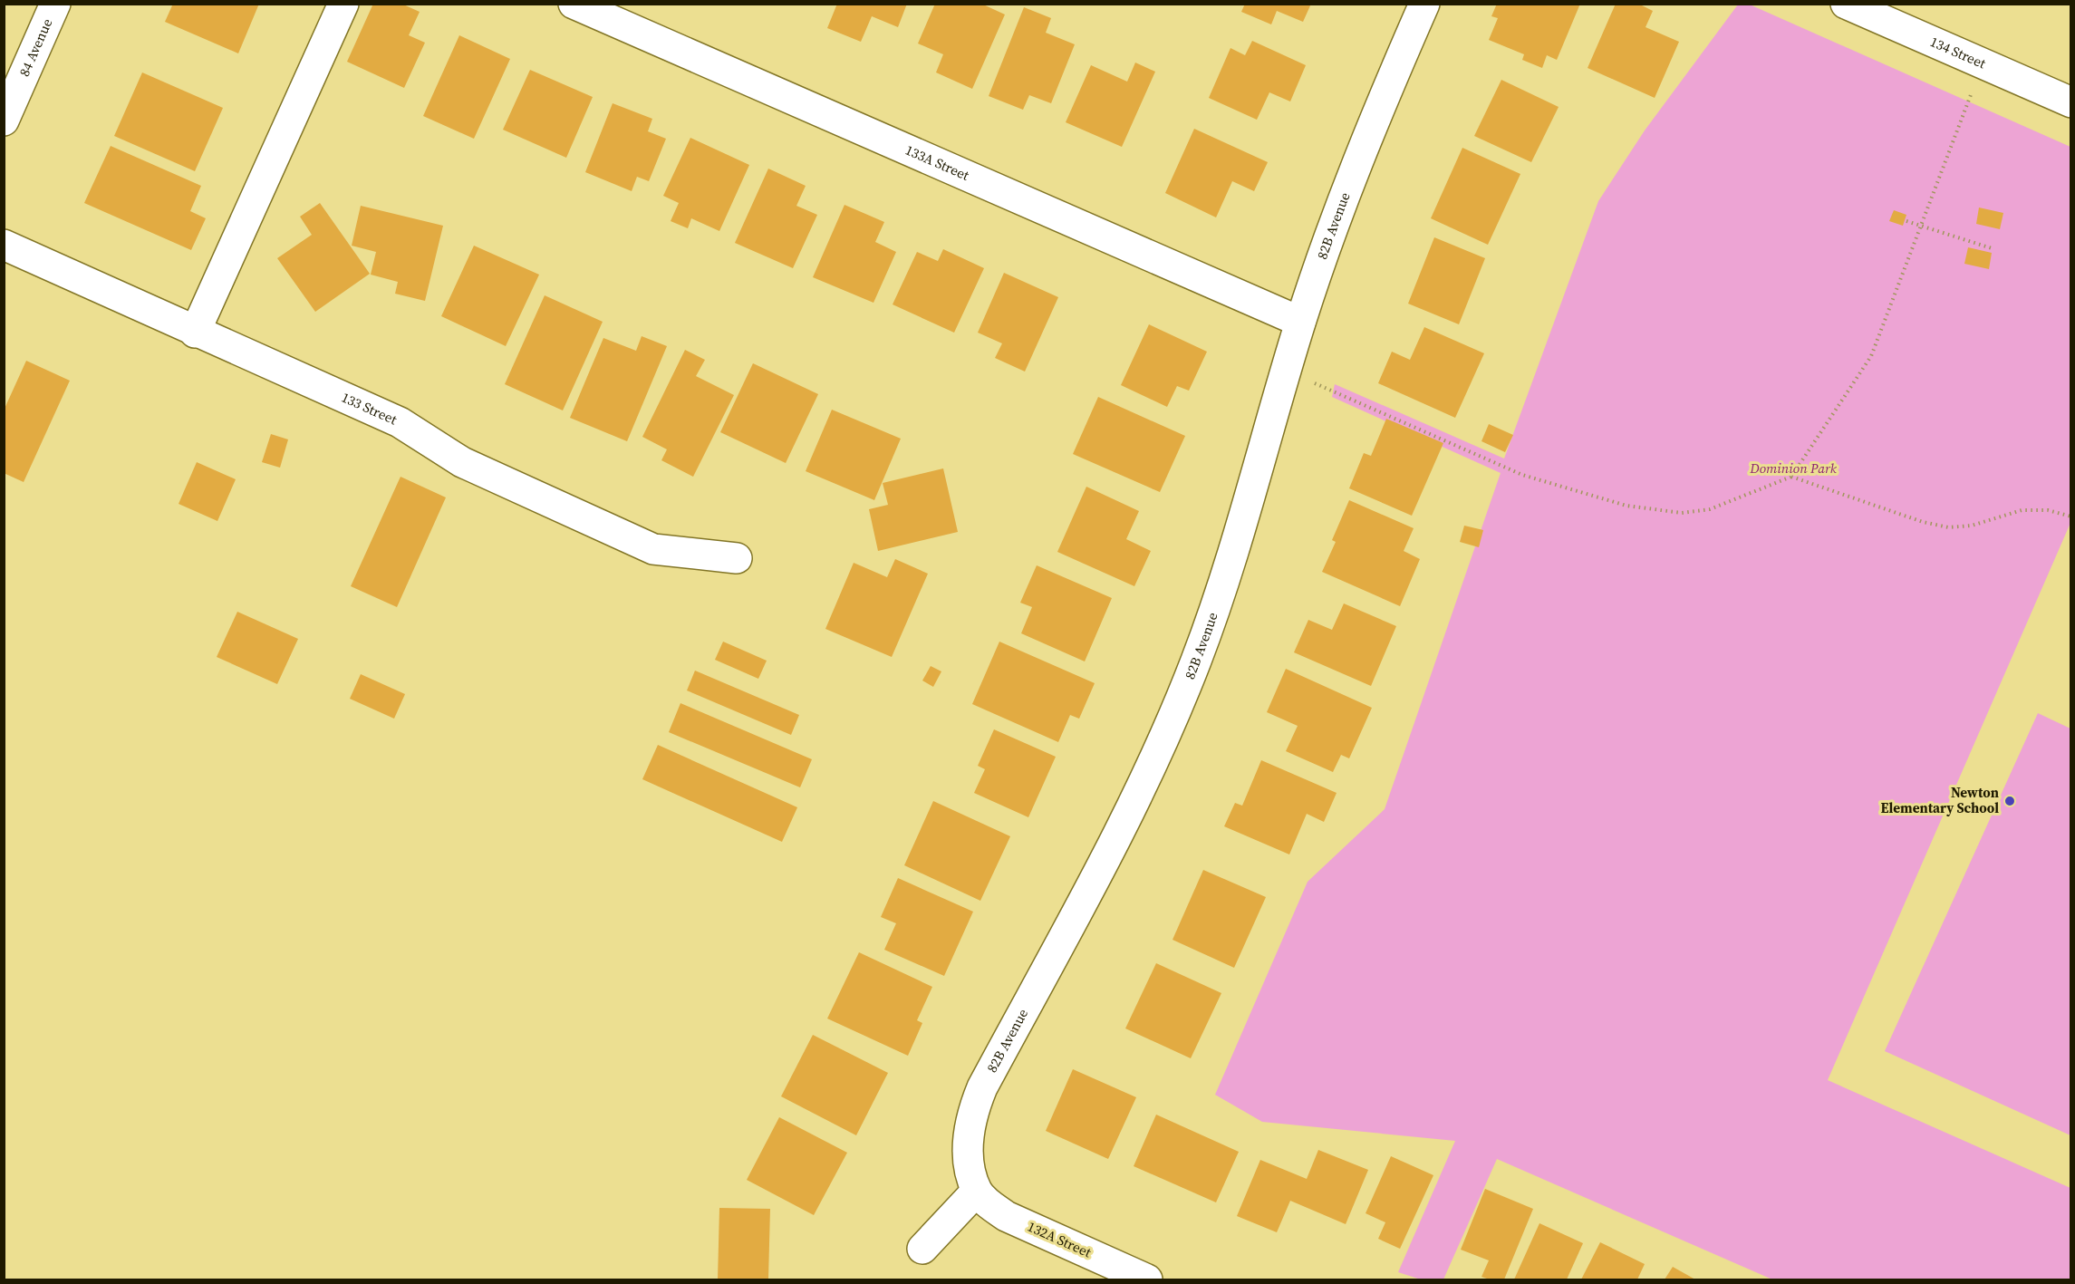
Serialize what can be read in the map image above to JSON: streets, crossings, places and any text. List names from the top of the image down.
{
  "streets": {
    "street": [
      "84 Avenue",
      "134 Street",
      "133A Street",
      "82B Avenue",
      "133 Street",
      "132A Street"
    ]
  },
  "crossings": [
    ["133A Street", "82B Avenue"],
    ["82B Avenue", "132A Street"]
  ],
  "parks": ["Dominion Park"],
  "places": ["Newton Elementary School"]
}
